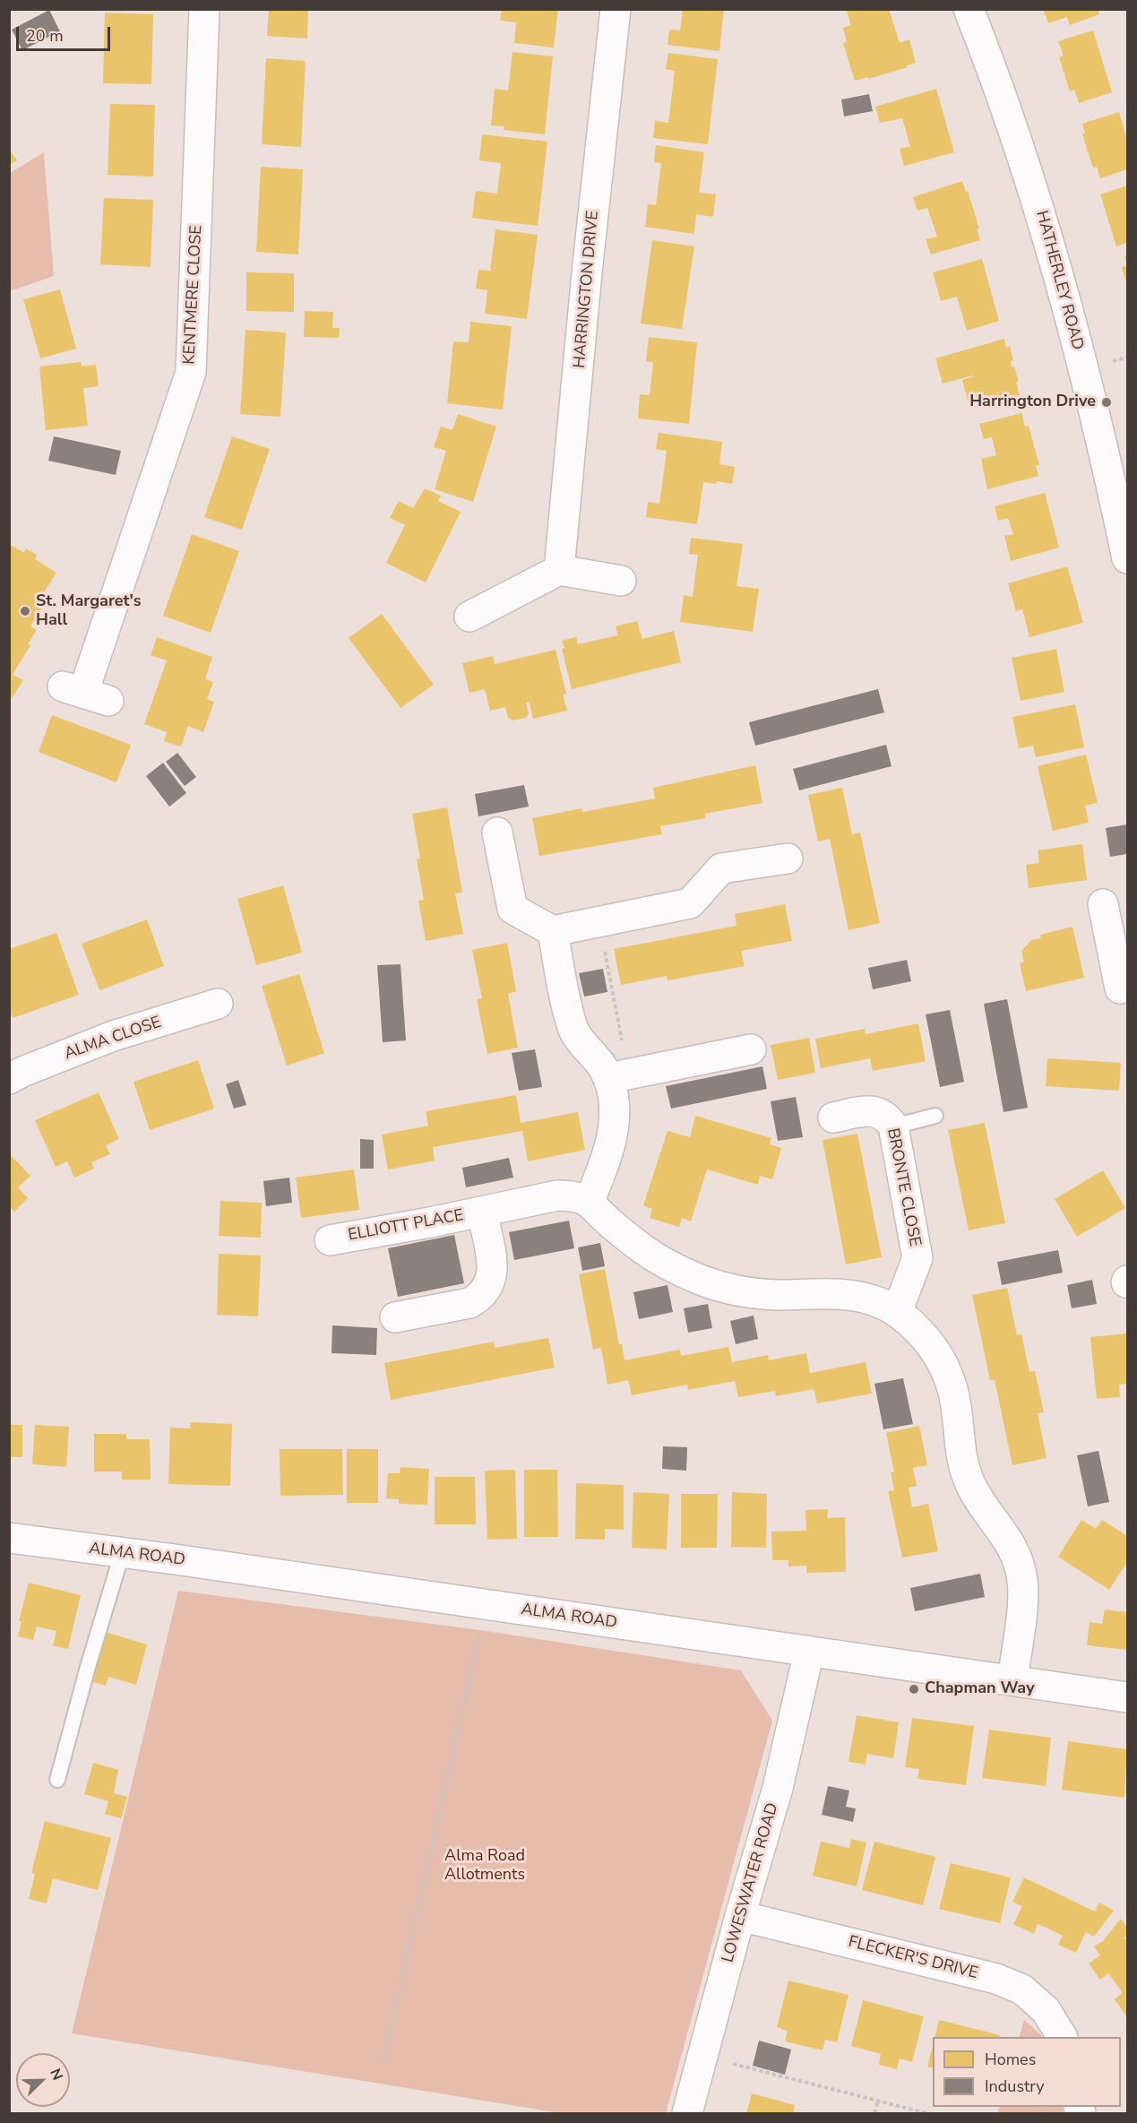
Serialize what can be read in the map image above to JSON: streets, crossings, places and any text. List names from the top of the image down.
{
  "streets": {
    "street": [
      "HATHERLEY ROAD",
      "HARRINGTON DRIVE",
      "KENTMERE CLOSE",
      "ALMA CLOSE",
      "BRONTE CLOSE",
      "ELLIOTT PLACE",
      "ALMA ROAD",
      "LOWESWATER ROAD",
      "FLECKER'S DRIVE"
    ]
  },
  "crossings": [
    ["ALMA ROAD", "LOWESWATER ROAD"],
    ["LOWESWATER ROAD", "FLECKER'S DRIVE"]
  ],
  "parks": ["Alma Road Allotments"],
  "places": ["Harrington Drive", "St. Margaret's Hall", "Chapman Way"],
  "legend": ["Homes", "Industry"],
  "scale_bar": "20 m",
  "north": "top right"
}
